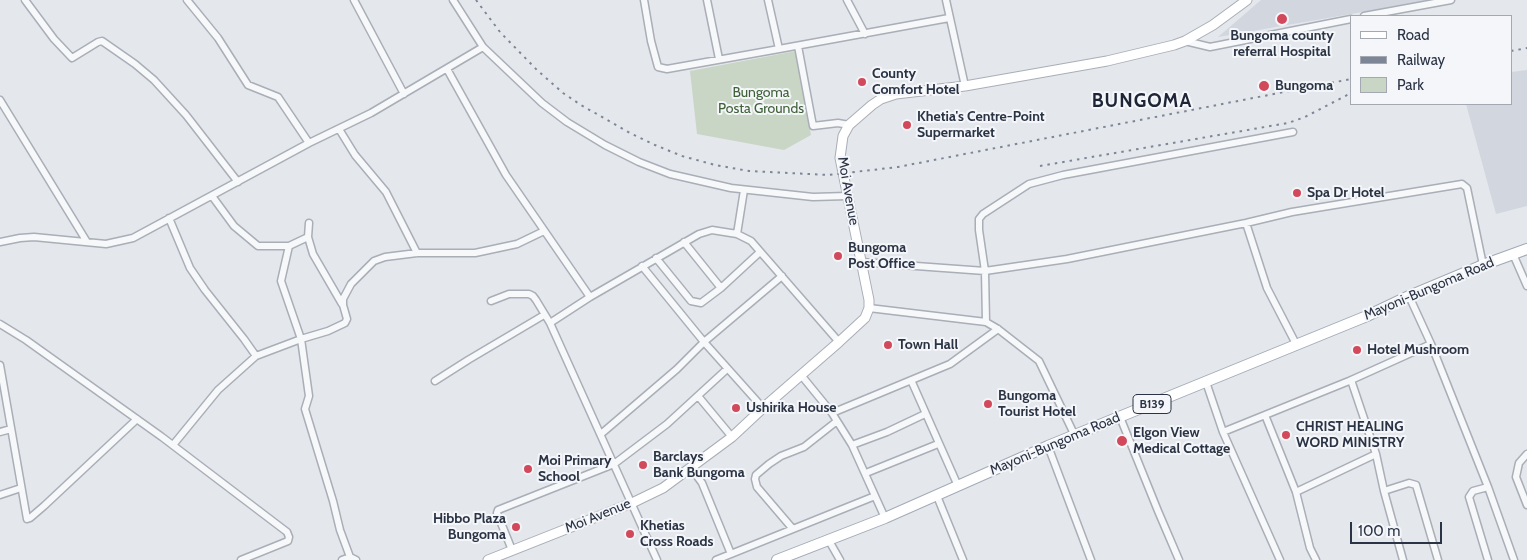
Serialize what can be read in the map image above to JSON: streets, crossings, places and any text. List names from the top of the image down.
{
  "streets": {
    "main road": ["Mayoni-Bungoma Road", "B139"],
    "street": ["Moi Avenue"]
  },
  "districts": ["BUNGOMA"],
  "parks": ["Bungoma Posta Grounds"],
  "places": [
    "Bungoma county referral Hospital",
    "County Comfort Hotel",
    "Bungoma",
    "Khetia's Centre-Point Supermarket",
    "Spa Dr Hotel",
    "Bungoma Post Office",
    "Town Hall",
    "Hotel Mushroom",
    "Bungoma Tourist Hotel",
    "Ushirika House",
    "CHRIST HEALING WORD MINISTRY",
    "Elgon View Medical Cottage",
    "Barclays Bank Bungoma",
    "Moi Primary School",
    "Hibbo Plaza Bungoma",
    "Khetias Cross Roads"
  ],
  "legend": ["Road", "Railway", "Park"],
  "scale_bar": "100 m"
}
